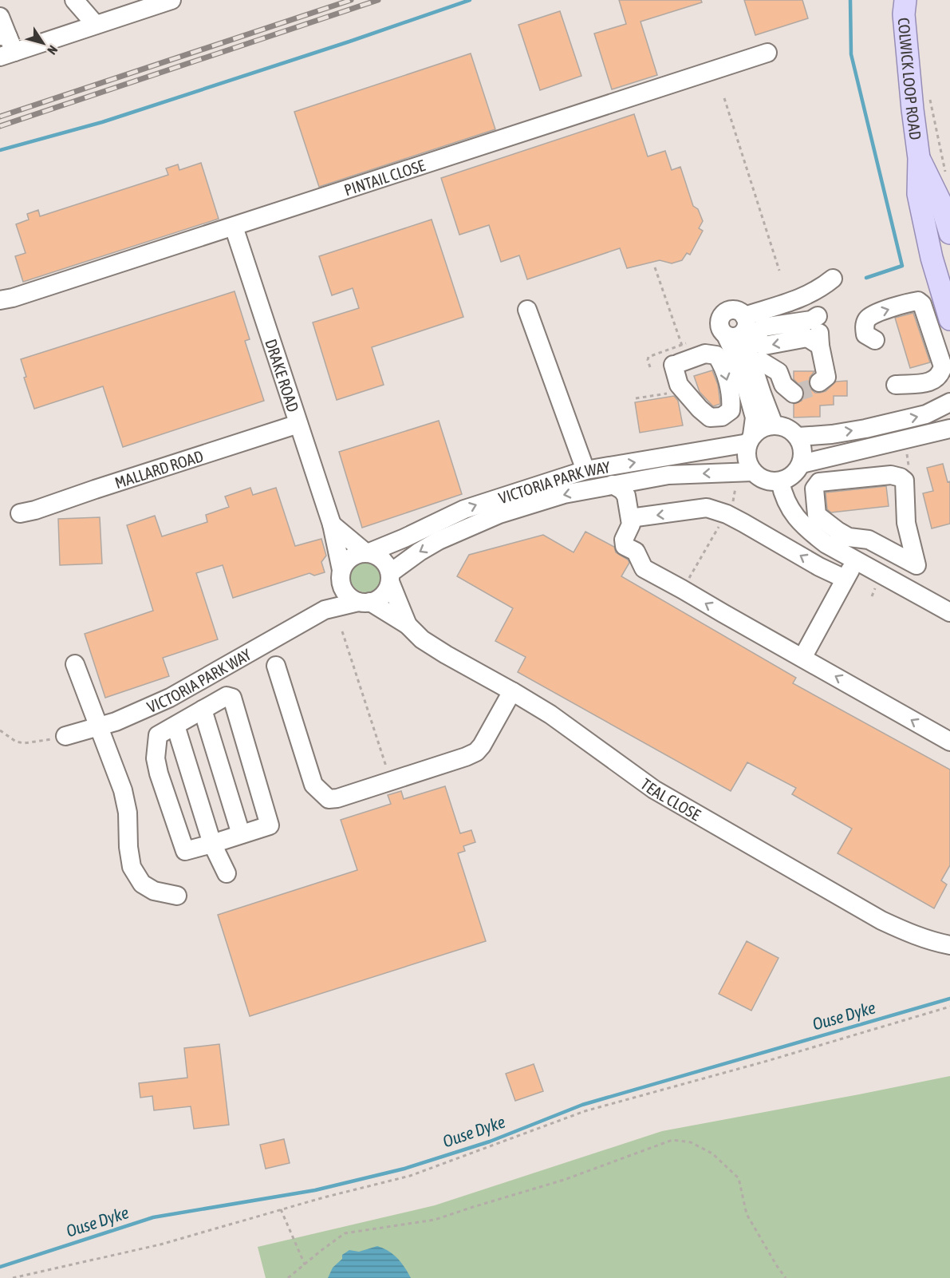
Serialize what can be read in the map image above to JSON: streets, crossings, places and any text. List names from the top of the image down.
{
  "streets": {
    "main road": ["COLWICK LOOP ROAD"],
    "street": [
      "PINTAIL CLOSE",
      "DRAKE ROAD",
      "MALLARD ROAD",
      "VICTORIA PARK WAY",
      "TEAL CLOSE"
    ]
  },
  "crossings": [
    ["PINTAIL CLOSE", "DRAKE ROAD"],
    ["DRAKE ROAD", "MALLARD ROAD"],
    ["DRAKE ROAD", "VICTORIA PARK WAY"],
    ["DRAKE ROAD", "TEAL CLOSE"],
    ["VICTORIA PARK WAY", "TEAL CLOSE"]
  ],
  "water": ["Ouse Dyke"],
  "north": "bottom right"
}
